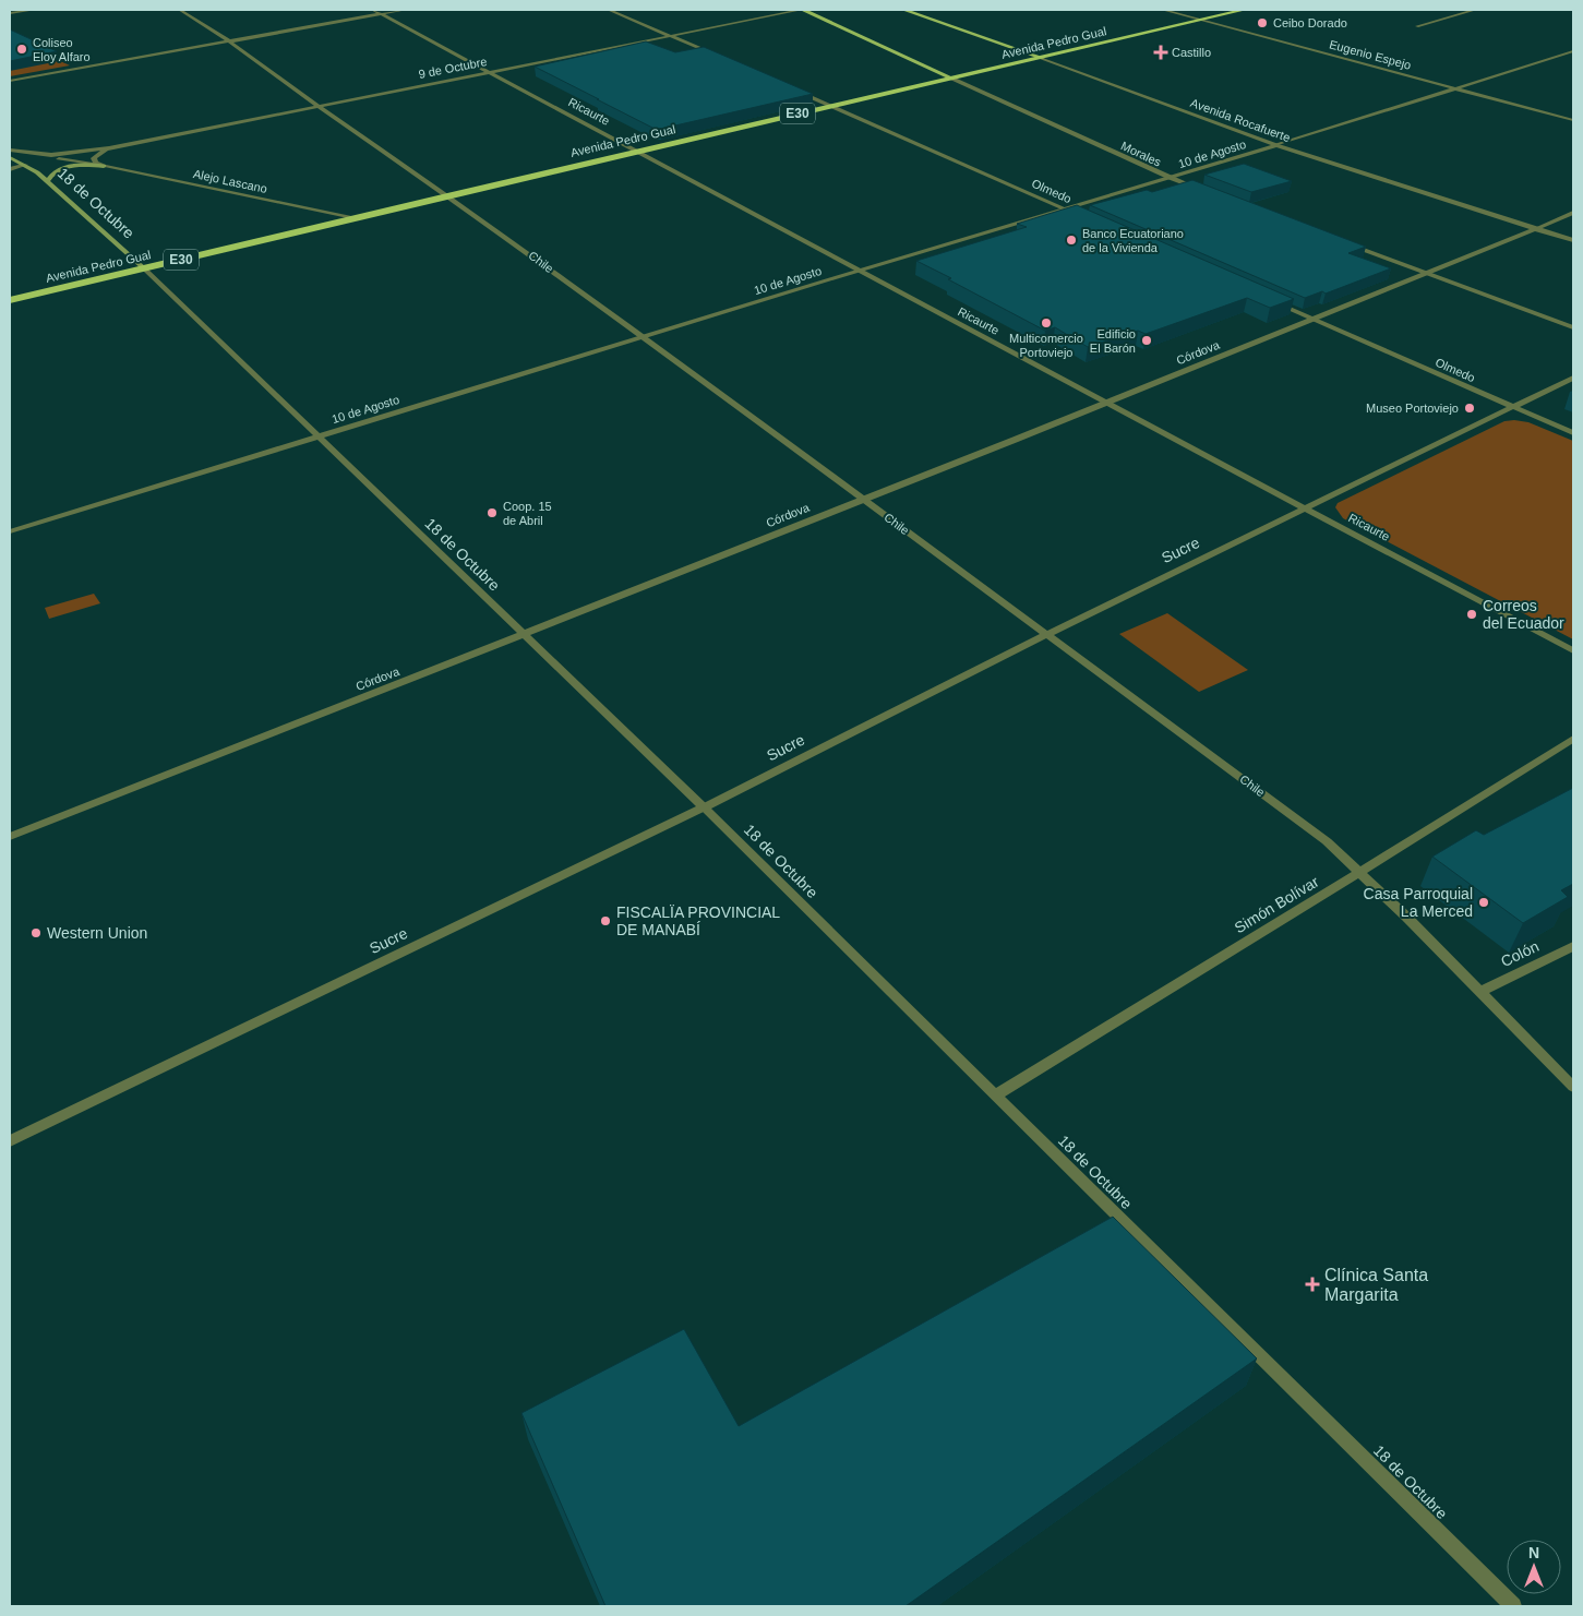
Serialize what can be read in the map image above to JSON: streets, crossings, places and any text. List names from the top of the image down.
{
  "streets": {
    "highway": ["Avenida Pedro Gual", "E30"],
    "main road": ["Avenida Rocafuerte", "Morales", "18 de Octubre"],
    "street": [
      "Eugenio Espejo",
      "9 de Octubre",
      "Ricaurte",
      "10 de Agosto",
      "Alejo Lascano",
      "Olmedo",
      "Chile",
      "Córdova",
      "Sucre",
      "Simón Bolívar",
      "Colón"
    ]
  },
  "crossings": [
    ["Avenida Pedro Gual", "Eugenio Espejo"],
    ["Avenida Pedro Gual", "Ricaurte"],
    ["Avenida Pedro Gual", "Avenida Rocafuerte"],
    ["Avenida Pedro Gual", "Morales"],
    ["Avenida Pedro Gual", "Alejo Lascano"],
    ["Avenida Pedro Gual", "Olmedo"],
    ["Avenida Pedro Gual", "18 de Octubre"],
    ["Avenida Pedro Gual", "Chile"],
    ["Eugenio Espejo", "10 de Agosto"],
    ["9 de Octubre", "Ricaurte"],
    ["9 de Octubre", "Morales"],
    ["9 de Octubre", "Alejo Lascano"],
    ["9 de Octubre", "Chile"],
    ["Ricaurte", "10 de Agosto"],
    ["Ricaurte", "Córdova"],
    ["Ricaurte", "Sucre"],
    ["Avenida Rocafuerte", "10 de Agosto"],
    ["Avenida Rocafuerte", "Córdova"],
    ["Morales", "10 de Agosto"],
    ["10 de Agosto", "Olmedo"],
    ["10 de Agosto", "18 de Octubre"],
    ["10 de Agosto", "Chile"],
    ["Olmedo", "Córdova"],
    ["Olmedo", "Sucre"],
    ["18 de Octubre", "Córdova"],
    ["18 de Octubre", "Sucre"],
    ["18 de Octubre", "Simón Bolívar"],
    ["Chile", "Córdova"],
    ["Chile", "Sucre"],
    ["Chile", "Simón Bolívar"],
    ["Chile", "Colón"]
  ],
  "places": {
    "other": [
      "Ceibo Dorado",
      "Coliseo Eloy Alfaro",
      "Banco Ecuatoriano de la Vivienda",
      "Multicomercio Portoviejo",
      "Edificio El Barón",
      "Museo Portoviejo",
      "Coop. 15 de Abril",
      "Correos del Ecuador",
      "Casa Parroquial La Merced",
      "FISCALÏA PROVINCIAL DE MANABÍ",
      "Western Union"
    ],
    "health": ["Castillo", "Clínica Santa Margarita"]
  },
  "north": "top"
}
